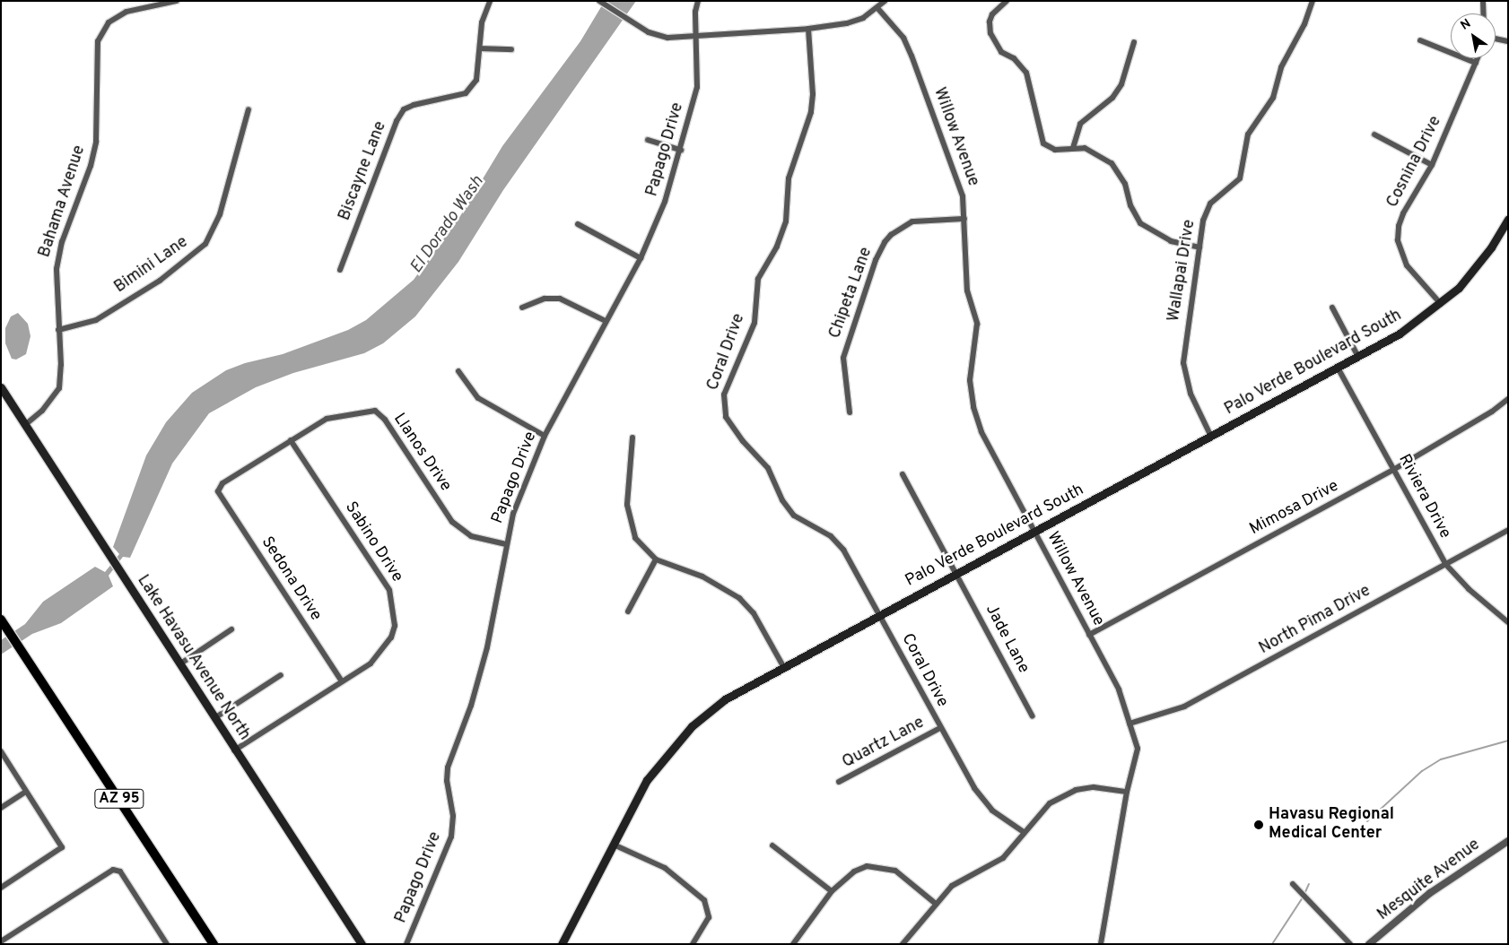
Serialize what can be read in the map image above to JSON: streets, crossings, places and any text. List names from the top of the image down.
{
  "streets": {
    "highway": ["AZ 95"],
    "main road": ["Palo Verde Boulevard South", "Lake Havasu Avenue North"],
    "street": [
      "Willow Avenue",
      "Papago Drive",
      "Cosnina Drive",
      "Biscayne Lane",
      "Bahama Avenue",
      "Bimini Lane",
      "Wallapai Drive",
      "Chipeta Lane",
      "Coral Drive",
      "Llanos Drive",
      "Riviera Drive",
      "Mimosa Drive",
      "Sabino Drive",
      "Sedona Drive",
      "North Pima Drive",
      "Jade Lane",
      "Quartz Lane",
      "Mesquite Avenue"
    ]
  },
  "crossings": [
    ["Willow Avenue", "Chipeta Lane"],
    ["Willow Avenue", "Palo Verde Boulevard South"],
    ["Willow Avenue", "Mimosa Drive"],
    ["Willow Avenue", "North Pima Drive"],
    ["Papago Drive", "Llanos Drive"],
    ["Cosnina Drive", "Palo Verde Boulevard South"],
    ["Bahama Avenue", "Bimini Lane"],
    ["Bahama Avenue", "Lake Havasu Avenue North"],
    ["Wallapai Drive", "Palo Verde Boulevard South"],
    ["Coral Drive", "Palo Verde Boulevard South"],
    ["Coral Drive", "Quartz Lane"],
    ["Palo Verde Boulevard South", "Riviera Drive"],
    ["Palo Verde Boulevard South", "Jade Lane"],
    ["Llanos Drive", "Sabino Drive"],
    ["Llanos Drive", "Sedona Drive"],
    ["Riviera Drive", "Mimosa Drive"],
    ["Riviera Drive", "North Pima Drive"],
    ["Sabino Drive", "Sedona Drive"],
    ["Sabino Drive", "Lake Havasu Avenue North"]
  ],
  "water": ["El Dorado Wash"],
  "places": ["Havasu Regional Medical Center"],
  "north": "top left"
}
